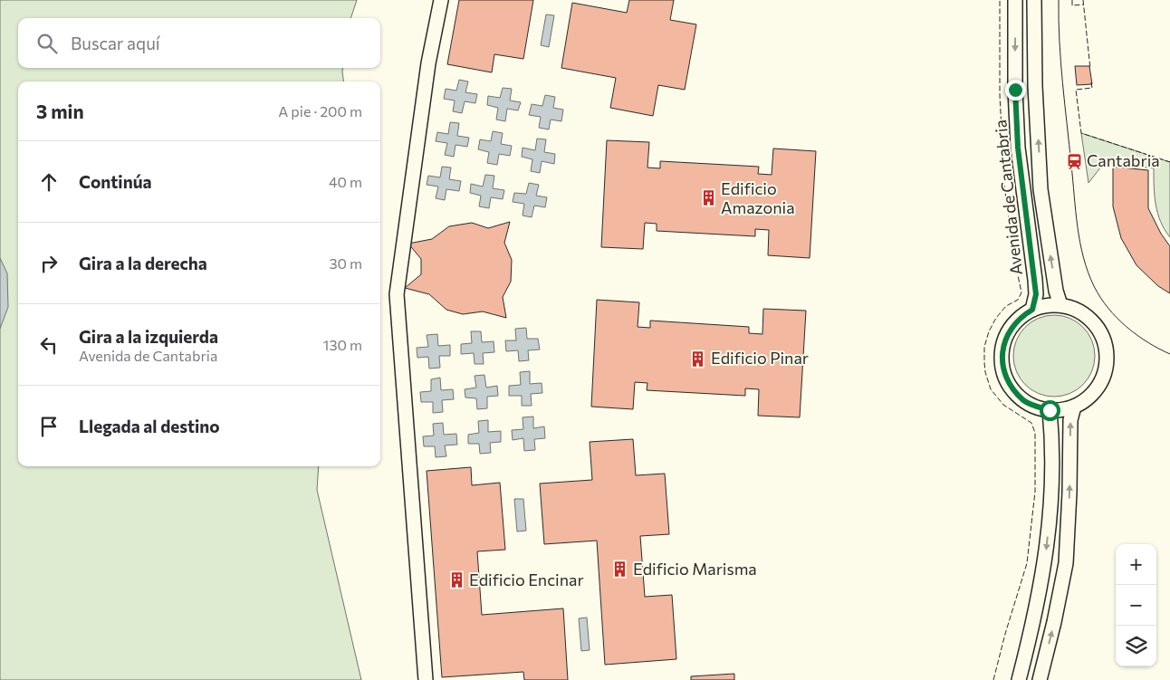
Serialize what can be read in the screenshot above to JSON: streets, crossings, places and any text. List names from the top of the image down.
{
  "streets": {
    "street": ["Avenida de Cantabria"]
  },
  "places": {
    "station": ["Cantabria"],
    "building": [
      "Edificio Amazonia",
      "Edificio Pinar",
      "Edificio Marisma",
      "Edificio Encinar"
    ]
  },
  "page": {
    "search": "Buscar aquí",
    "heading": ["3 min", "A pie · 200 m"],
    "list": [
      ["Continúa", "40 m"],
      ["Gira a la derecha", "30 m"],
      ["Gira a la izquierda", "Avenida de Cantabria", "130 m"],
      "Llegada al destino"
    ],
    "map_buttons": ["+", "−"]
  }
}
